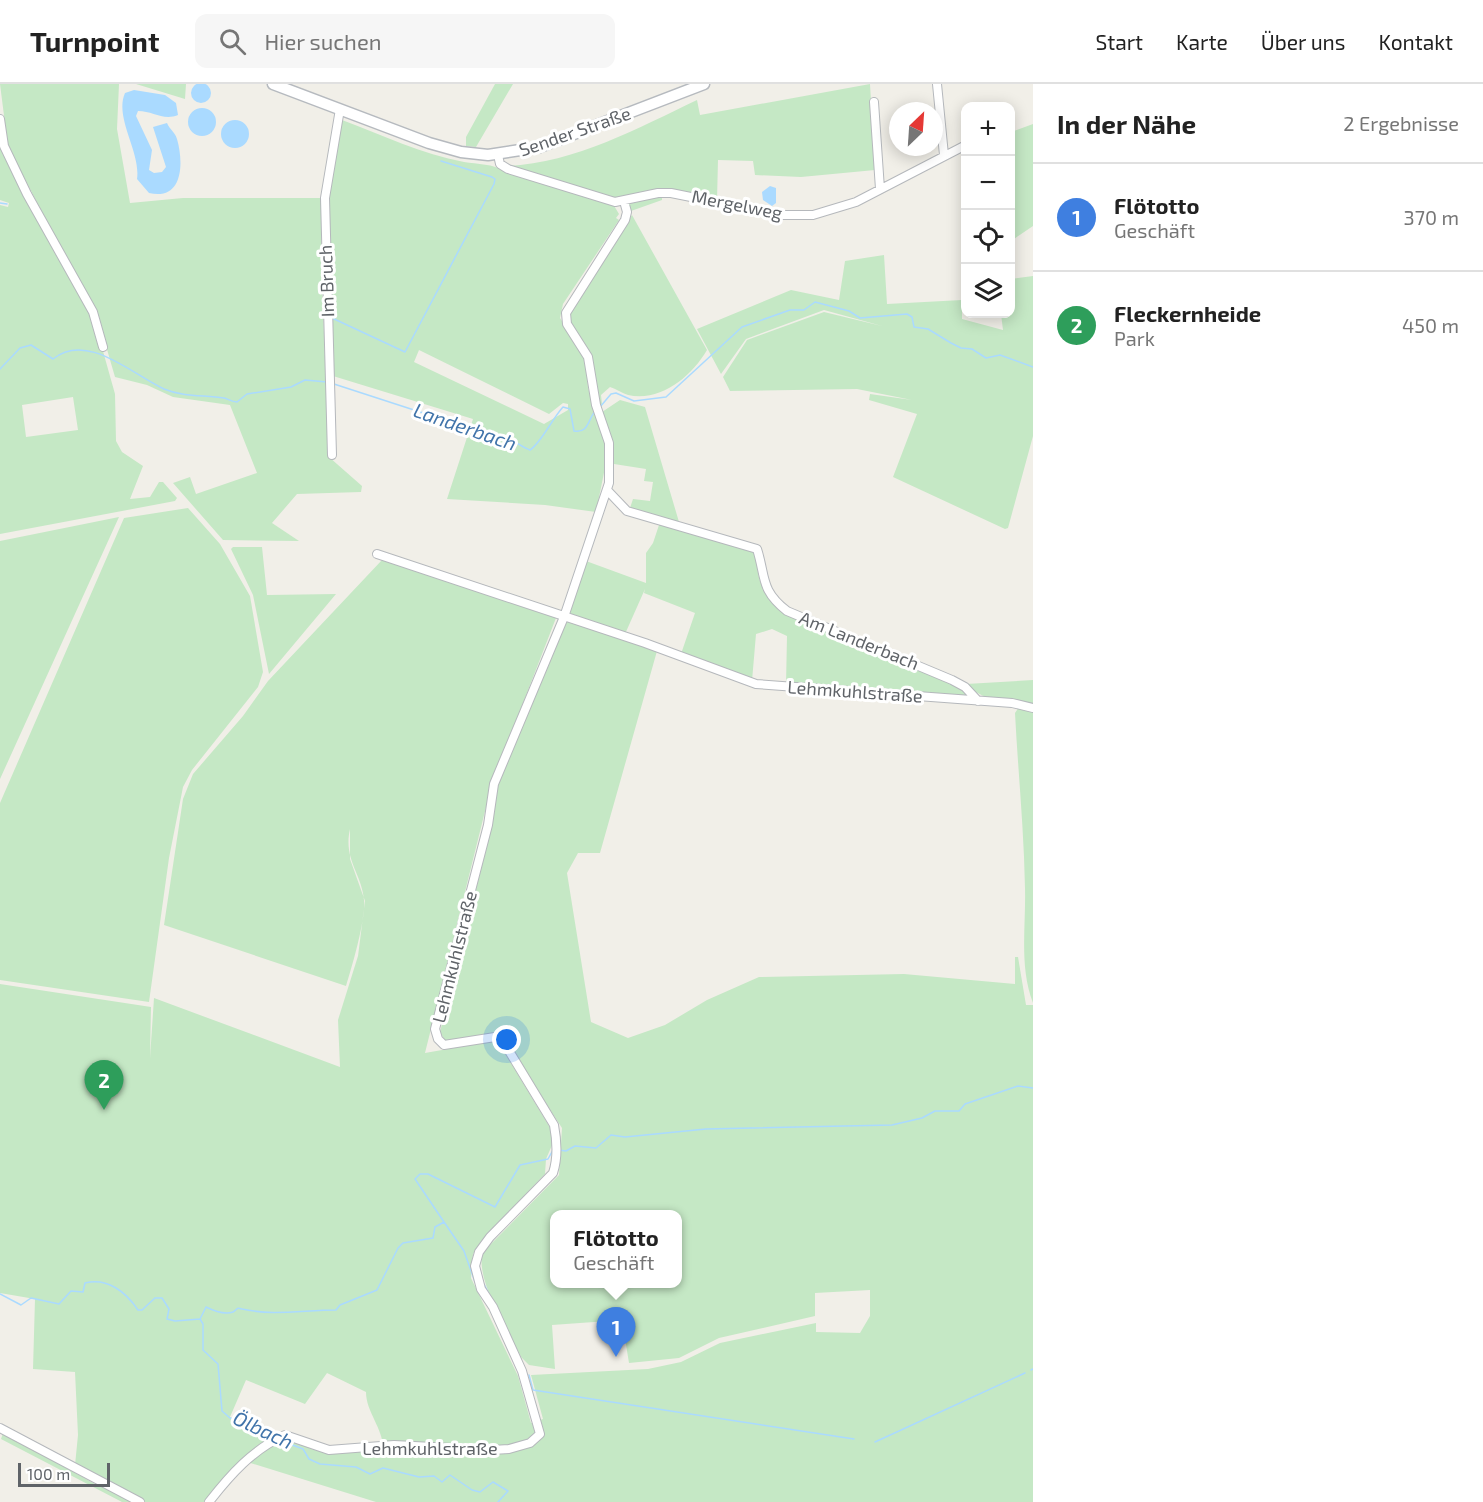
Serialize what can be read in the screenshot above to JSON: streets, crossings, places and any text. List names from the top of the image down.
{
  "streets": {
    "main road": ["Sender Straße"],
    "street": [
      "Mergelweg",
      "Im Bruch",
      "Am Landerbach",
      "Lehmkuhlstraße"
    ]
  },
  "crossings": [
    ["Sender Straße", "Im Bruch"],
    ["Mergelweg", "Lehmkuhlstraße"],
    ["Am Landerbach", "Lehmkuhlstraße"]
  ],
  "water": ["Landerbach", "Ölbach"],
  "scale_bar": "100 m",
  "north": "top right",
  "page": {
    "header": "Turnpoint",
    "search": "Hier suchen",
    "nav": [
      "Start",
      "Karte",
      "Über uns",
      "Kontakt"
    ],
    "heading": ["In der Nähe", "2 Ergebnisse"],
    "map_buttons": ["+", "−"],
    "list": [
      {
        "mark": "1",
        "name": "Flötotto",
        "note": "Geschäft",
        "value": "370 m"
      },
      {
        "mark": "2",
        "name": "Fleckernheide",
        "note": "Park",
        "value": "450 m"
      }
    ],
    "pins": ["2", "1"],
    "popup": ["Flötotto", "Geschäft"],
    "scale": "100 m"
  }
}
